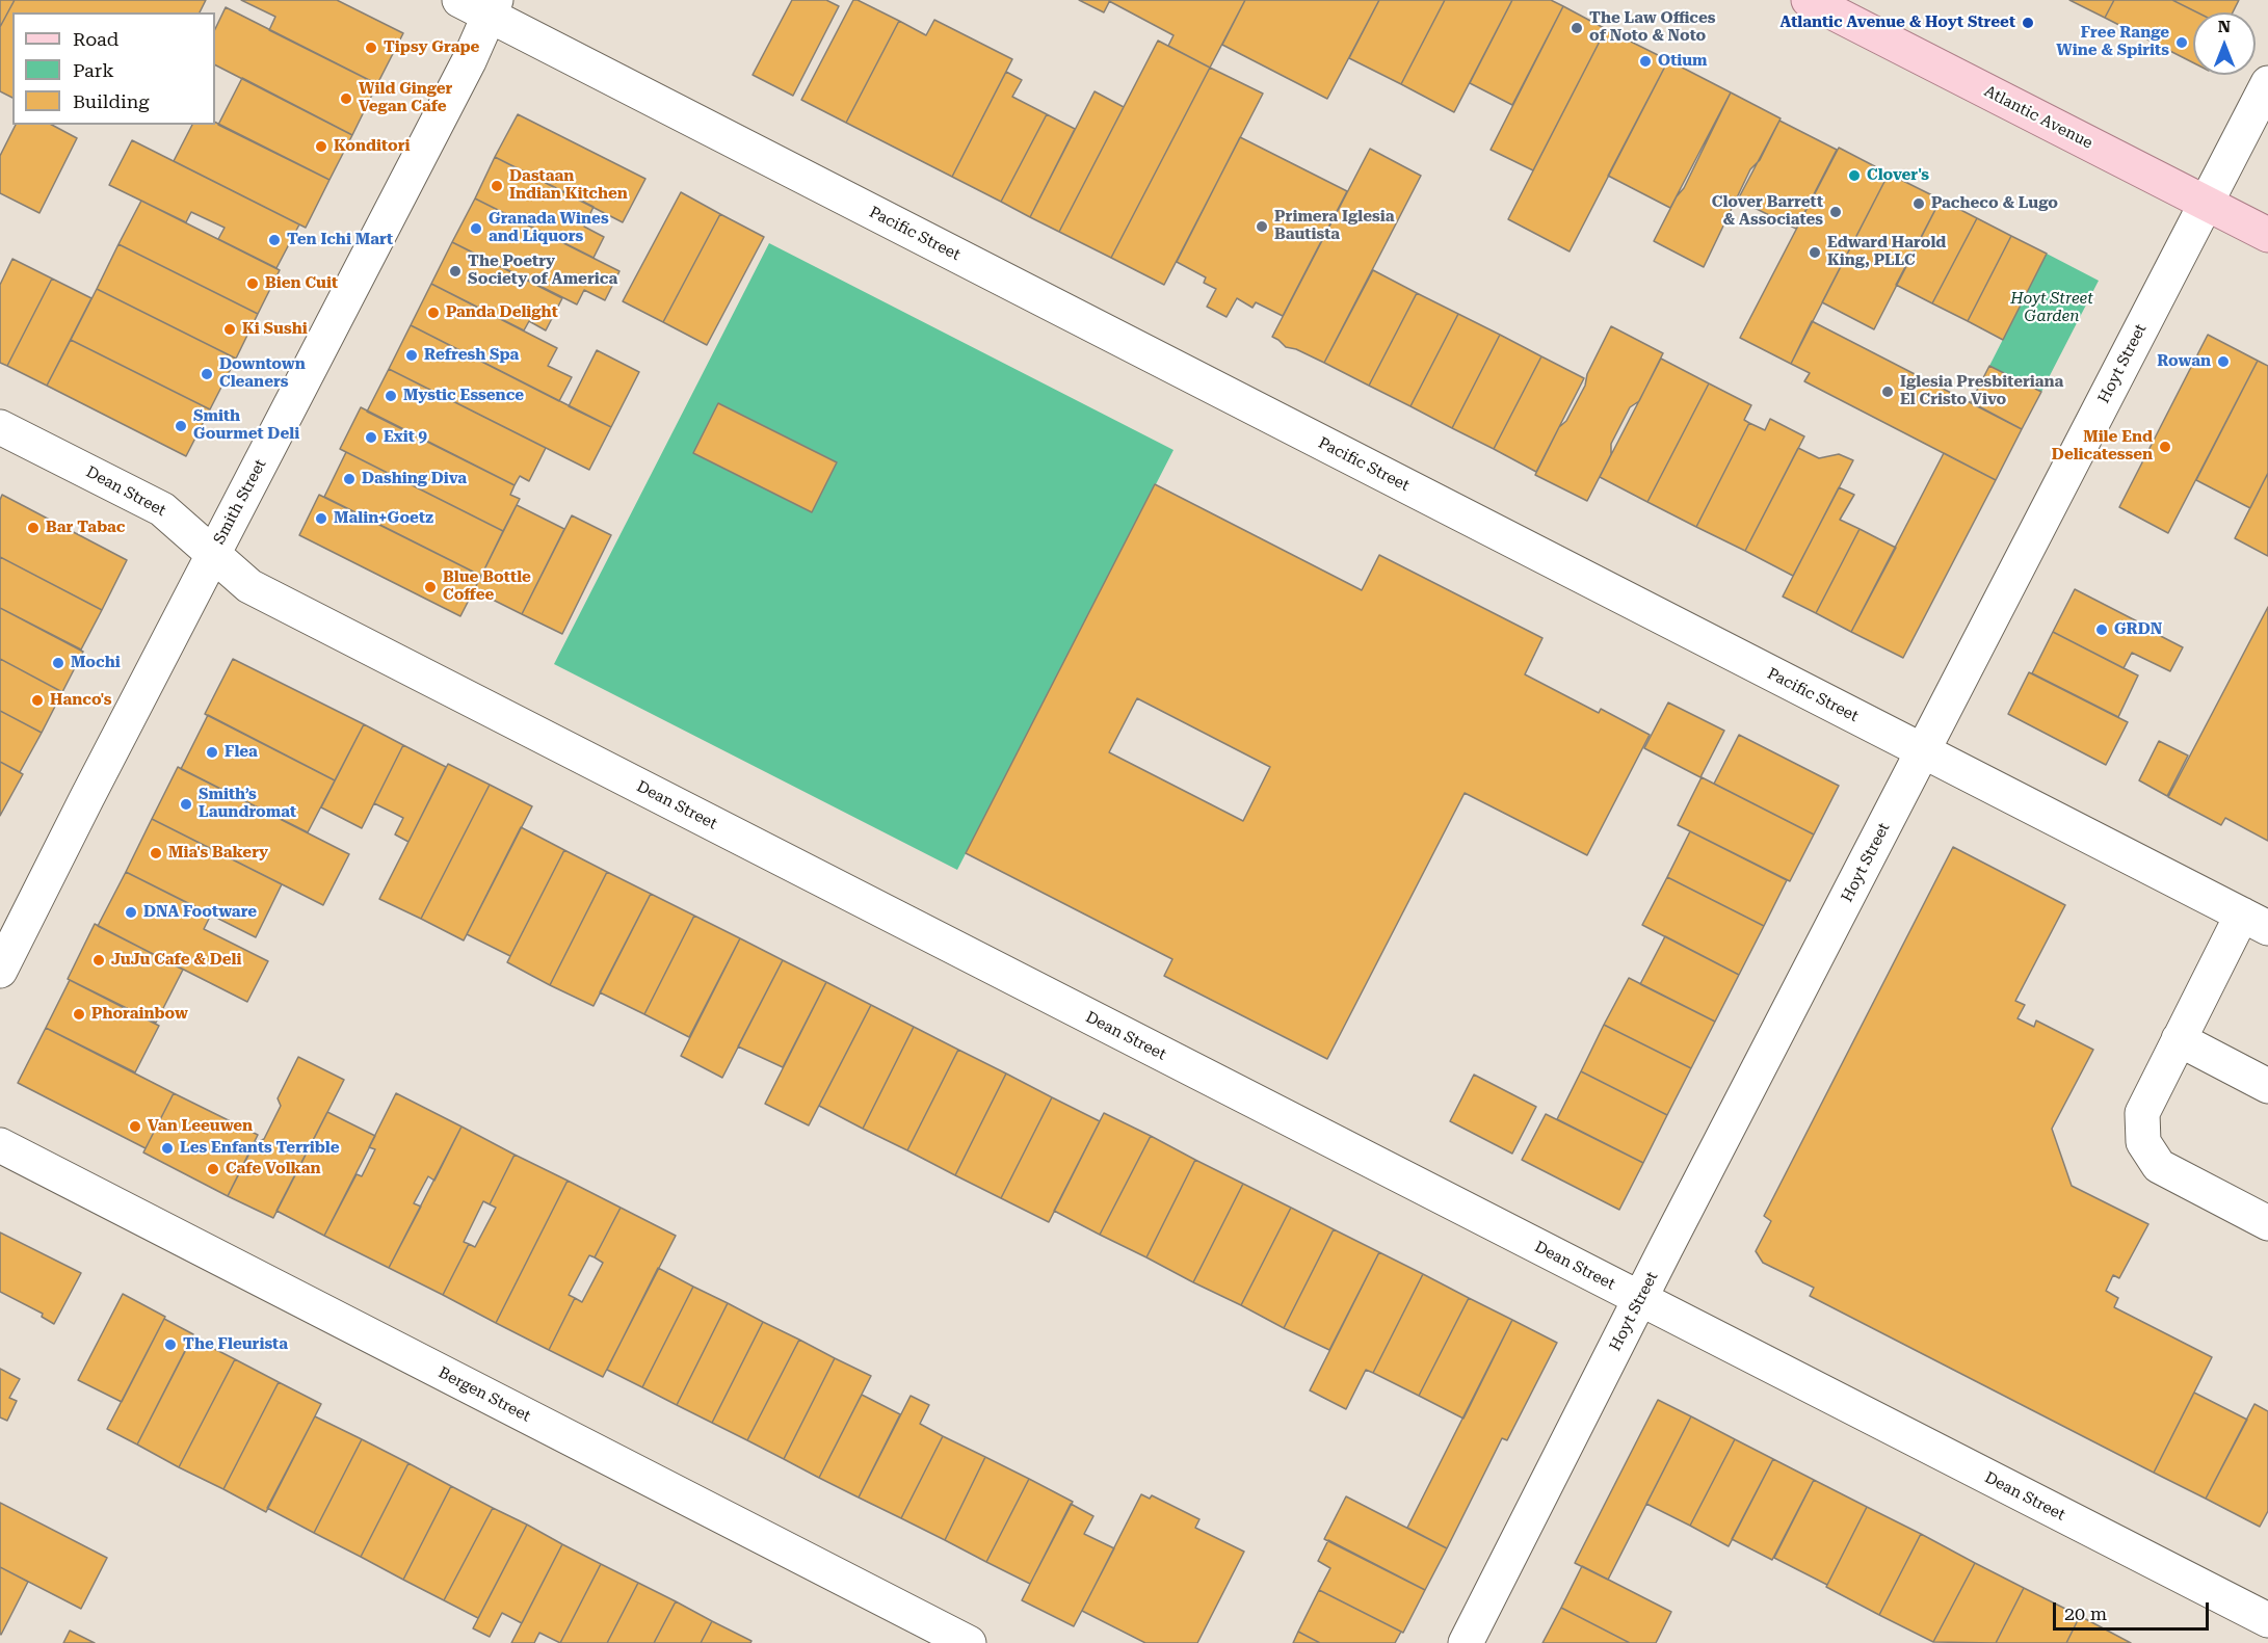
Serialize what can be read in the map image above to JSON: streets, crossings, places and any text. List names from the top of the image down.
{
  "streets": {
    "main road": ["Atlantic Avenue"],
    "street": [
      "Pacific Street",
      "Hoyt Street",
      "Dean Street",
      "Smith Street",
      "Bergen Street"
    ]
  },
  "crossings": [
    ["Atlantic Avenue", "Hoyt Street"],
    ["Pacific Street", "Hoyt Street"],
    ["Pacific Street", "Smith Street"],
    ["Hoyt Street", "Dean Street"],
    ["Dean Street", "Smith Street"]
  ],
  "parks": ["Hoyt Street Garden"],
  "places": [
    "Atlantic Avenue & Hoyt Street",
    "The Law Offices of Noto & Noto",
    "Free Range Wine & Spirits",
    "Tipsy Grape",
    "Otium",
    "Wild Ginger Vegan Cafe",
    "Konditori",
    "Clover's",
    "Dastaan Indian Kitchen",
    "Pacheco & Lugo",
    "Clover Barrett & Associates",
    "Primera Iglesia Bautista",
    "Granada Wines and Liquors",
    "Ten Ichi Mart",
    "Edward Harold King, PLLC",
    "The Poetry Society of America",
    "Bien Cuit",
    "Panda Delight",
    "Ki Sushi",
    "Refresh Spa",
    "Rowan",
    "Downtown Cleaners",
    "Iglesia Presbiteriana El Cristo Vivo",
    "Mystic Essence",
    "Smith Gourmet Deli",
    "Exit 9",
    "Mile End Delicatessen",
    "Dashing Diva",
    "Malin+Goetz",
    "Bar Tabac",
    "Blue Bottle Coffee",
    "GRDN",
    "Mochi",
    "Hanco's",
    "Flea",
    "Smith’s Laundromat",
    "Mia's Bakery",
    "DNA Footware",
    "JuJu Cafe & Deli",
    "Phorainbow",
    "Van Leeuwen",
    "Les Enfants Terrible",
    "Cafe Volkan",
    "The Fleurista"
  ],
  "legend": ["Road", "Park", "Building"],
  "scale_bar": "20 m",
  "north": "top"
}
